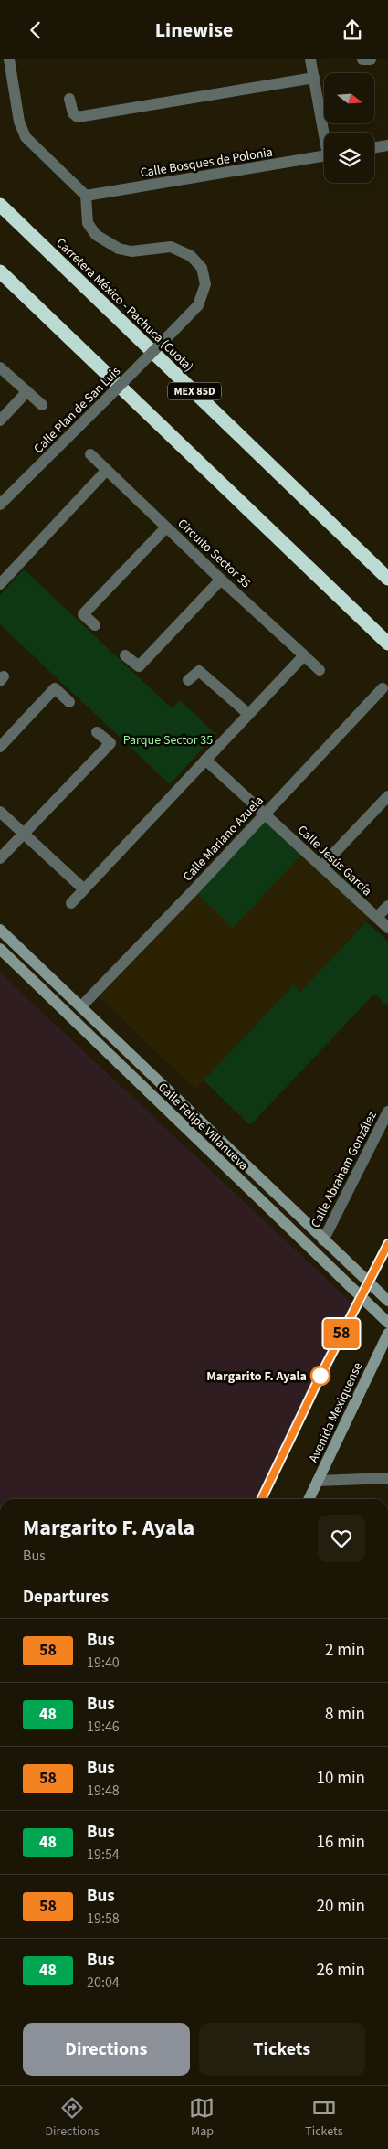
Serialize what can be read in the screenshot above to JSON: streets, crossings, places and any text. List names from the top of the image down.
{
  "streets": {
    "highway": ["Carretera México - Pachuca (Cuota)", "MEX 85D"],
    "main road": ["Calle Felipe Villanueva", "Avenida Mexiquense"],
    "street": [
      "Calle Bosques de Polonia",
      "Calle Plan de San Luis",
      "Circuito Sector 35",
      "Calle Mariano Azuela",
      "Calle Jesús García",
      "Calle Abraham González"
    ]
  },
  "crossings": [
    ["Calle Bosques de Polonia", "Calle Plan de San Luis"],
    ["Calle Mariano Azuela", "Calle Jesús García"],
    ["Calle Mariano Azuela", "Calle Felipe Villanueva"],
    ["Calle Felipe Villanueva", "Calle Abraham González"]
  ],
  "parks": ["Parque Sector 35"],
  "places": ["Margarito F. Ayala"],
  "lines": ["bus line 58"],
  "north": "right",
  "page": {
    "header": "Linewise",
    "on_map": "58",
    "heading": [
      ["Margarito F. Ayala", "Bus"],
      "Departures"
    ],
    "list": [
      {
        "mark": "58",
        "name": "Bus",
        "note": "19:40",
        "value": "2 min"
      },
      {
        "mark": "48",
        "name": "Bus",
        "note": "19:46",
        "value": "8 min"
      },
      {
        "mark": "58",
        "name": "Bus",
        "note": "19:48",
        "value": "10 min"
      },
      {
        "mark": "48",
        "name": "Bus",
        "note": "19:54",
        "value": "16 min"
      },
      {
        "mark": "58",
        "name": "Bus",
        "note": "19:58",
        "value": "20 min"
      },
      {
        "mark": "48",
        "name": "Bus",
        "note": "20:04",
        "value": "26 min"
      }
    ],
    "buttons": ["Directions", "Tickets"],
    "tabs": ["Directions", "Map", "Tickets"]
  }
}
